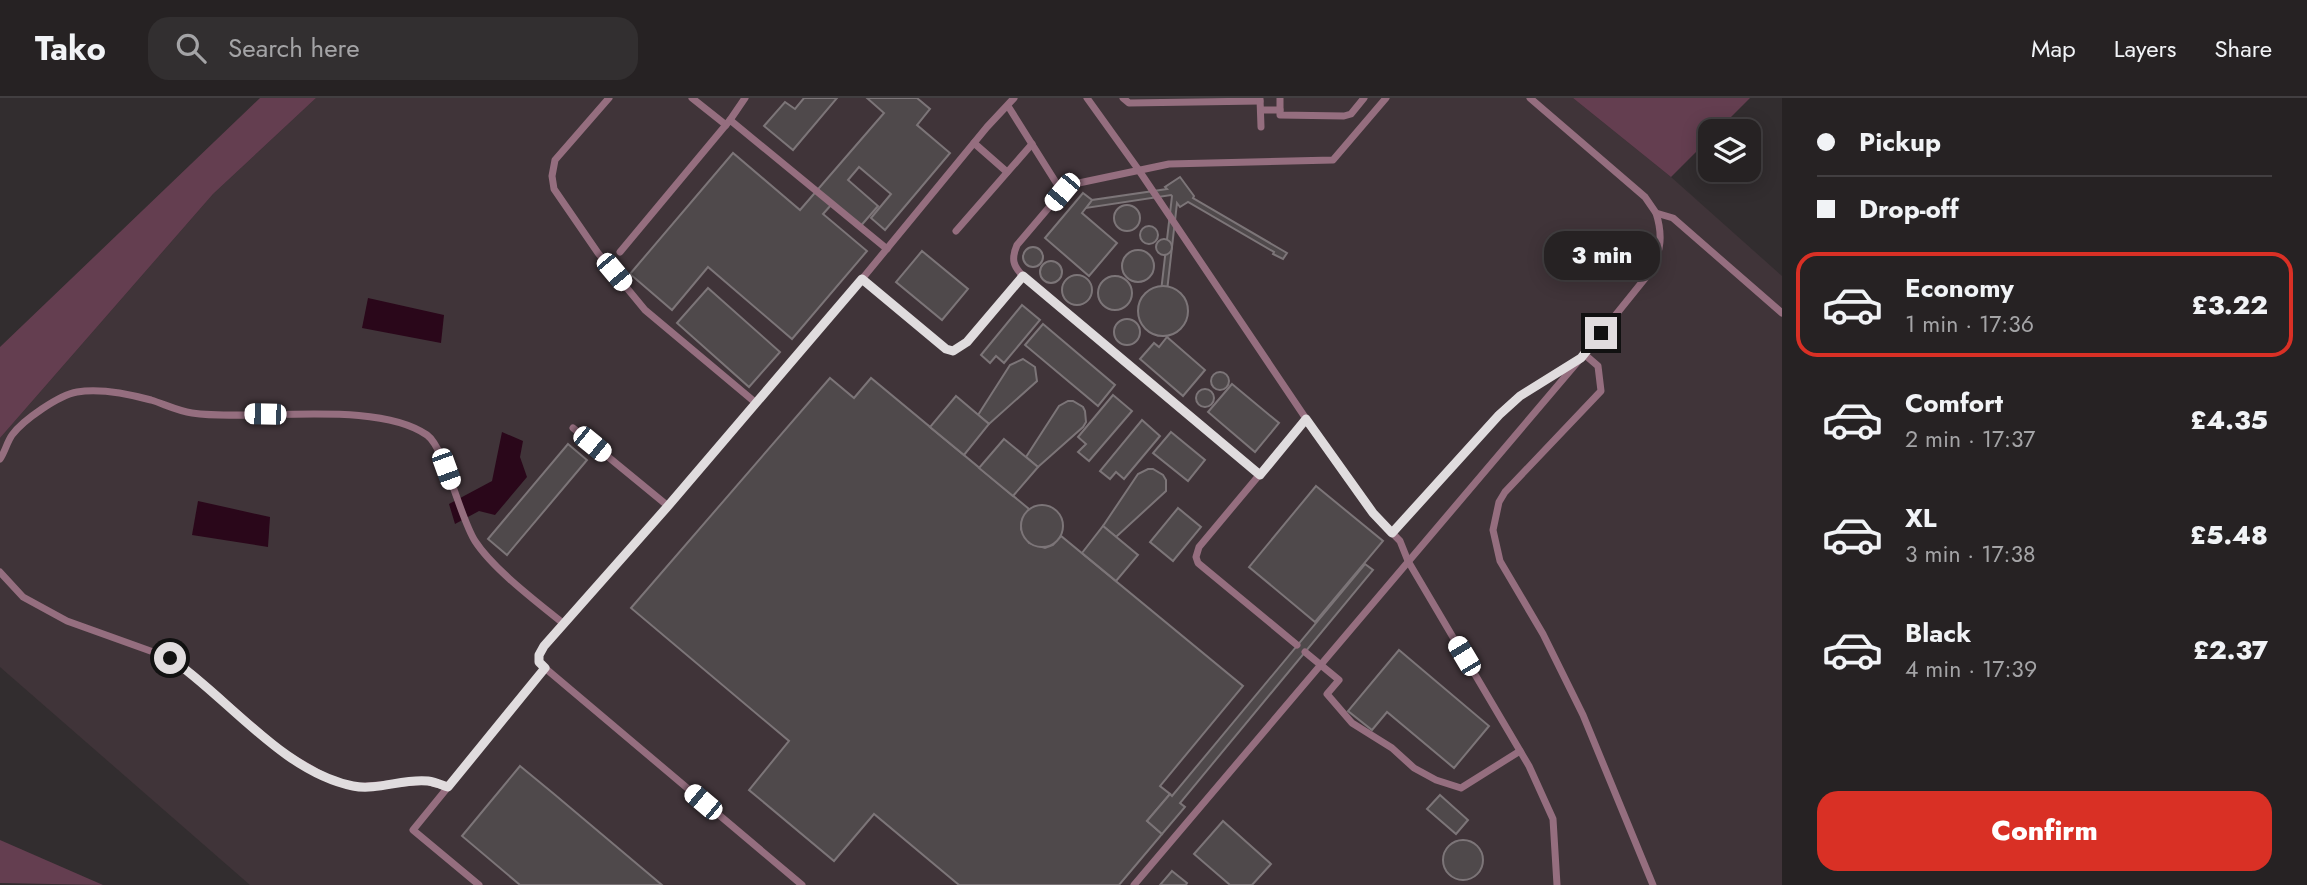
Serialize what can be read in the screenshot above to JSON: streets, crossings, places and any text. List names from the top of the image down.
{
  "page": {
    "header": "Tako",
    "search": "Search here",
    "nav": ["Map", "Layers", "Share"],
    "banner": ["Pickup", "Drop-off"],
    "bubble": "3 min",
    "list": [
      {
        "name": "Economy",
        "note": "1 min · 17:36",
        "value": "£3.22"
      },
      {
        "name": "Comfort",
        "note": "2 min · 17:37",
        "value": "£4.35"
      },
      {
        "name": "XL",
        "note": "3 min · 17:38",
        "value": "£5.48"
      },
      {
        "name": "Black",
        "note": "4 min · 17:39",
        "value": "£2.37"
      }
    ],
    "buttons": "Confirm"
  }
}
